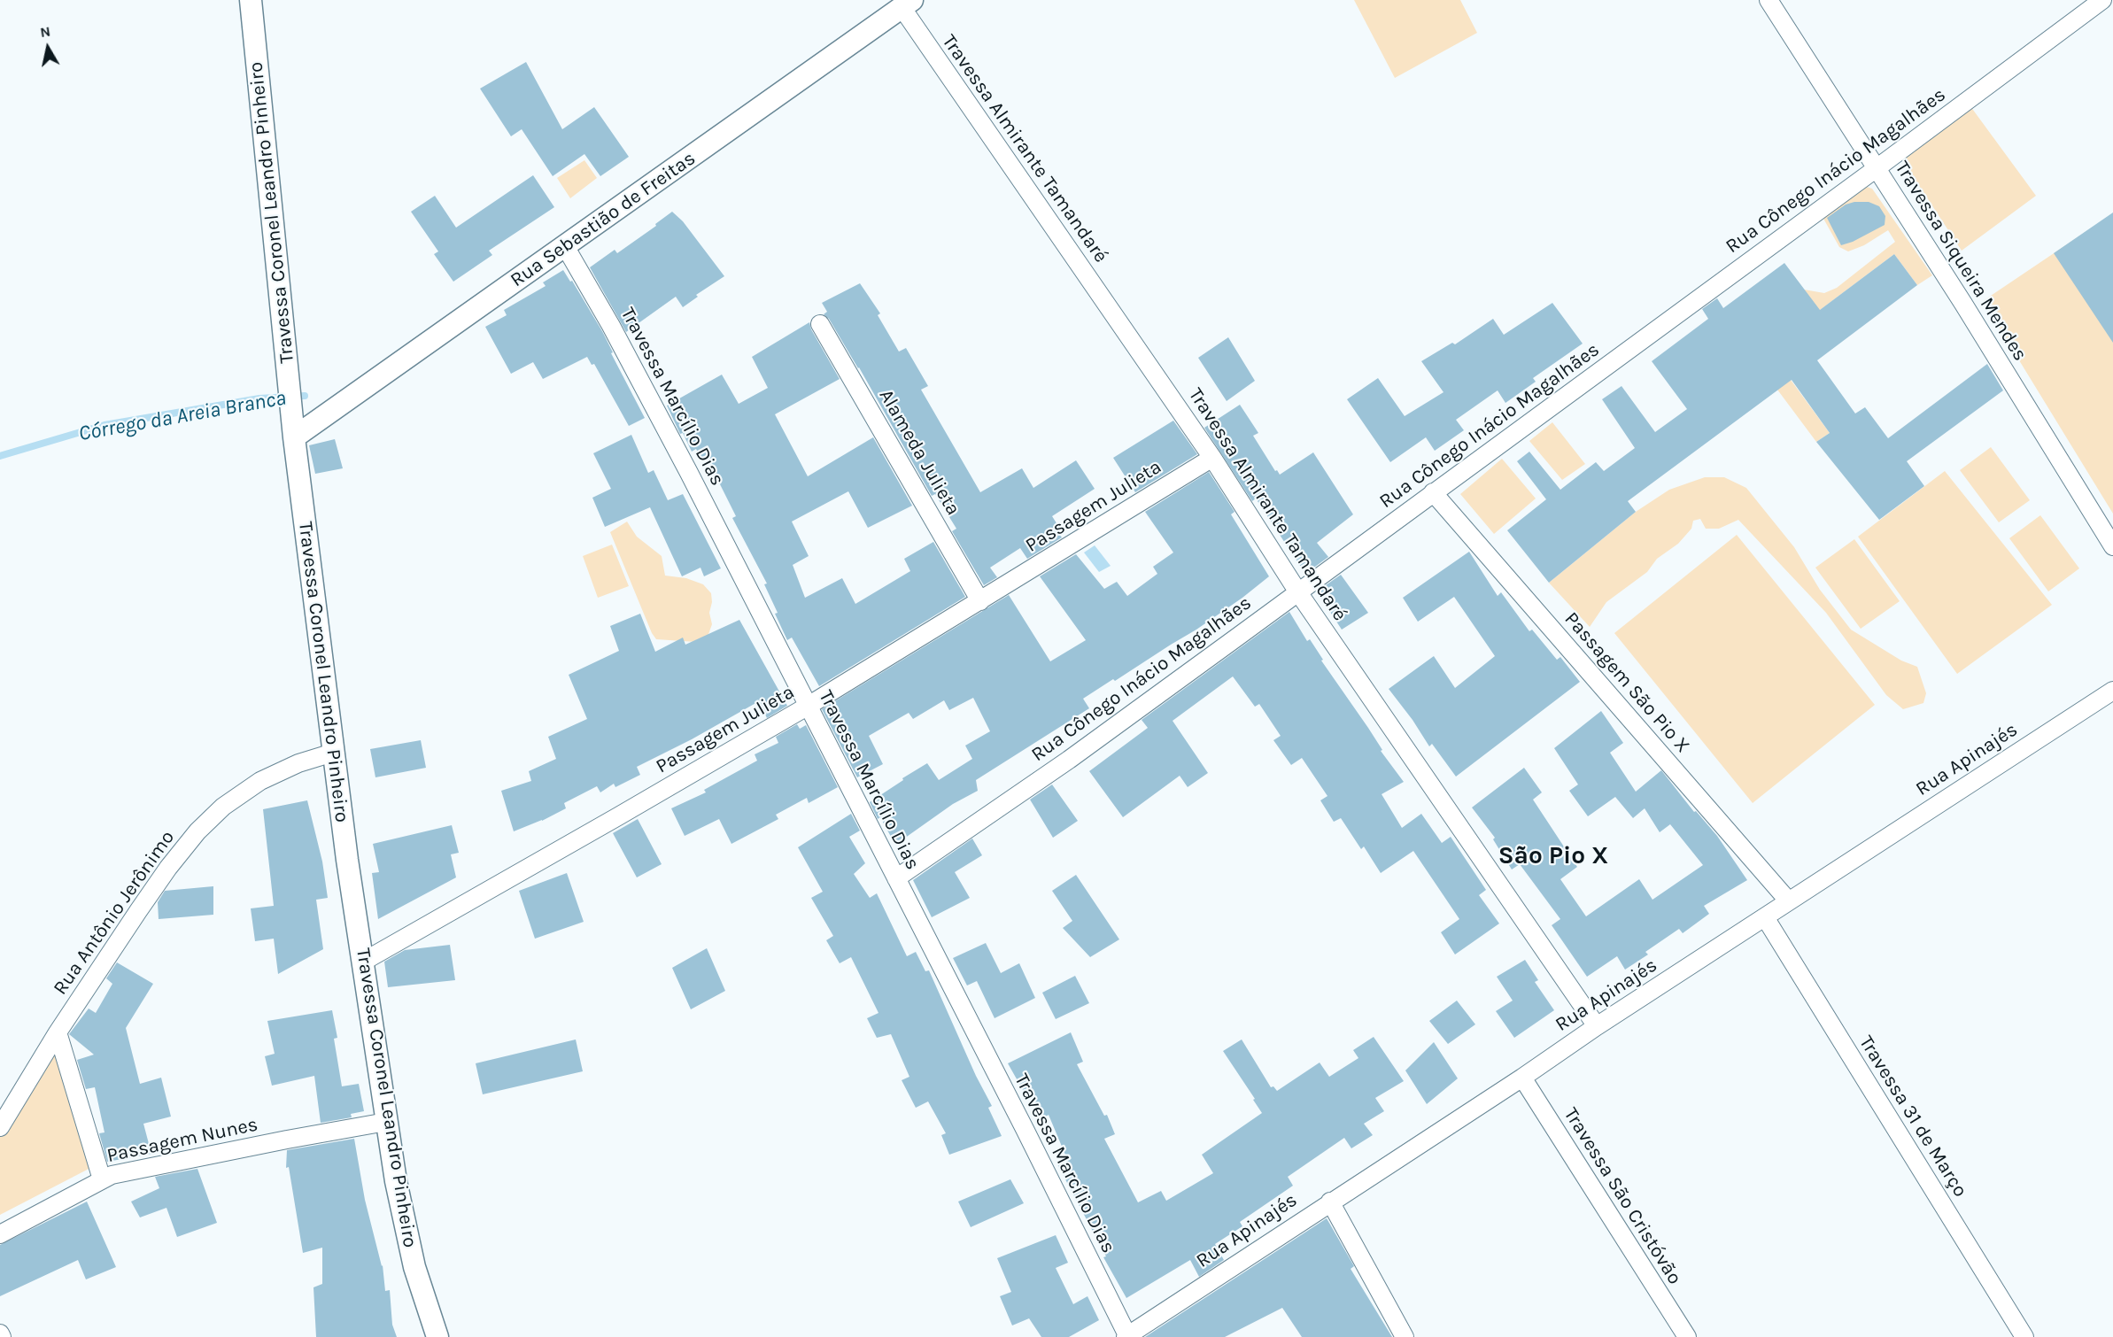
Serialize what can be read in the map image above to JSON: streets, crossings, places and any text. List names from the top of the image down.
{
  "streets": {
    "street": [
      "Travessa Almirante Tamandaré",
      "Rua Cônego Inácio Magalhães",
      "Travessa Coronel Leandro Pinheiro",
      "Rua Sebastião de Freitas",
      "Travessa Siqueira Mendes",
      "Travessa Marcílio Dias",
      "Alameda Julieta",
      "Passagem Julieta",
      "Passagem São Pio X",
      "Rua Apinajés",
      "Rua Antônio Jerônimo",
      "Travessa 31 de Março",
      "Passagem Nunes",
      "Travessa São Cristóvão"
    ]
  },
  "crossings": [
    ["Travessa Almirante Tamandaré", "Rua Cônego Inácio Magalhães"],
    ["Travessa Almirante Tamandaré", "Rua Sebastião de Freitas"],
    ["Travessa Almirante Tamandaré", "Passagem Julieta"],
    ["Travessa Almirante Tamandaré", "Rua Apinajés"],
    ["Rua Cônego Inácio Magalhães", "Travessa Siqueira Mendes"],
    ["Rua Cônego Inácio Magalhães", "Travessa Marcílio Dias"],
    ["Rua Cônego Inácio Magalhães", "Passagem São Pio X"],
    ["Travessa Coronel Leandro Pinheiro", "Rua Sebastião de Freitas"],
    ["Travessa Coronel Leandro Pinheiro", "Passagem Julieta"],
    ["Travessa Coronel Leandro Pinheiro", "Rua Antônio Jerônimo"],
    ["Travessa Coronel Leandro Pinheiro", "Passagem Nunes"],
    ["Rua Sebastião de Freitas", "Travessa Marcílio Dias"],
    ["Travessa Marcílio Dias", "Passagem Julieta"],
    ["Travessa Marcílio Dias", "Rua Apinajés"],
    ["Alameda Julieta", "Passagem Julieta"],
    ["Passagem São Pio X", "Rua Apinajés"],
    ["Rua Apinajés", "Travessa 31 de Março"],
    ["Rua Apinajés", "Travessa São Cristóvão"]
  ],
  "districts": ["São Pio X"],
  "water": ["Córrego da Areia Branca"],
  "north": "top"
}
